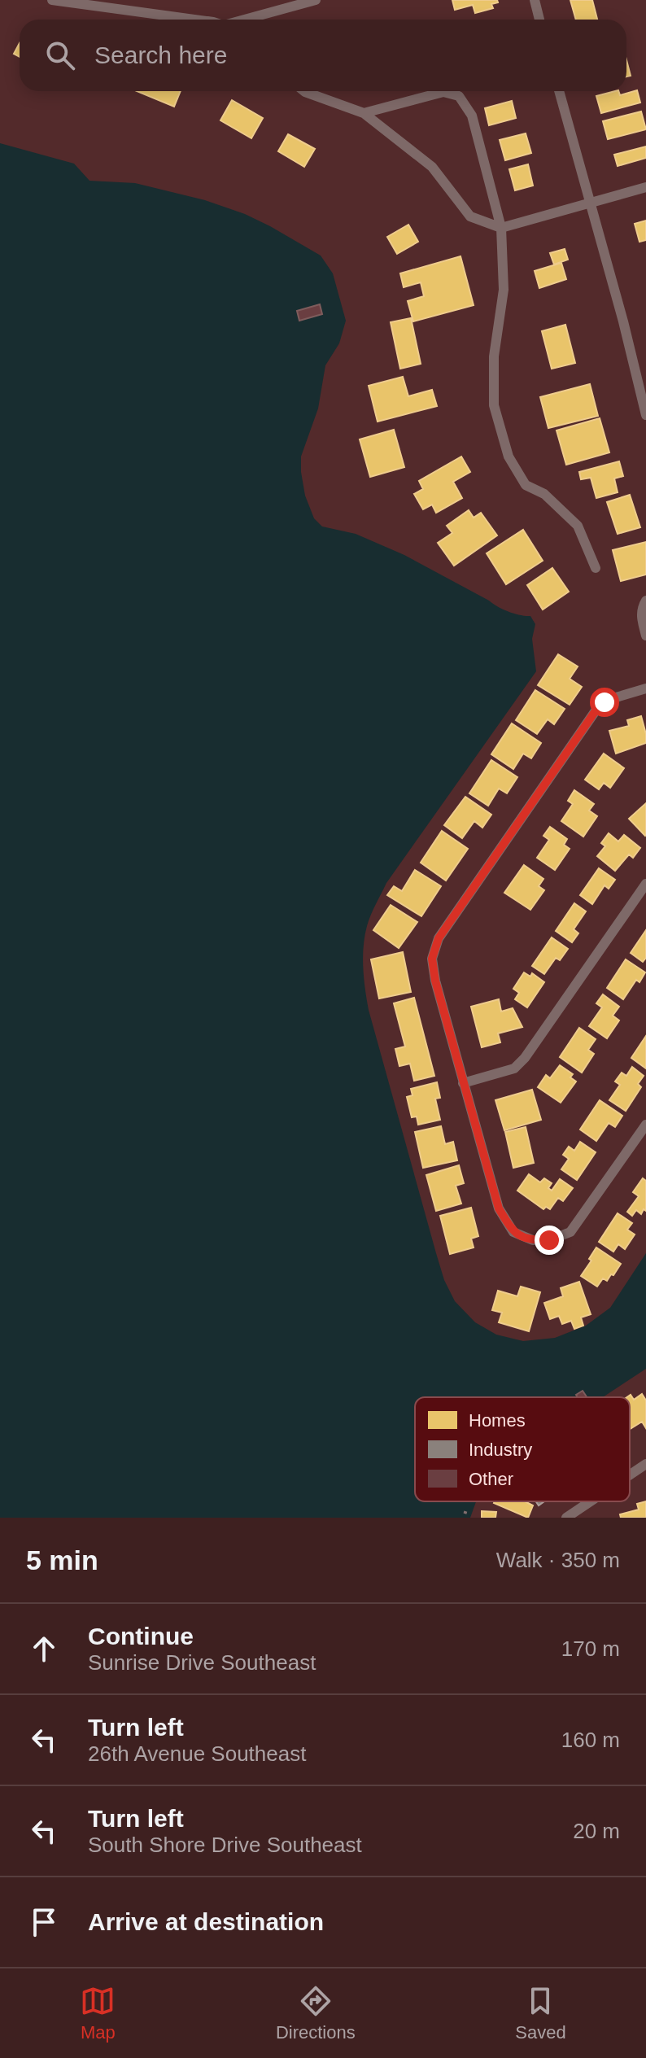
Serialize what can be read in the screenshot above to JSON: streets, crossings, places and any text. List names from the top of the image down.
{
  "legend": ["Homes", "Industry", "Other"],
  "page": {
    "search": "Search here",
    "heading": ["5 min", "Walk · 350 m"],
    "list": [
      ["Continue", "Sunrise Drive Southeast", "170 m"],
      ["Turn left", "26th Avenue Southeast", "160 m"],
      ["Turn left", "South Shore Drive Southeast", "20 m"],
      "Arrive at destination"
    ],
    "nav": ["Map", "Directions", "Saved"]
  }
}
